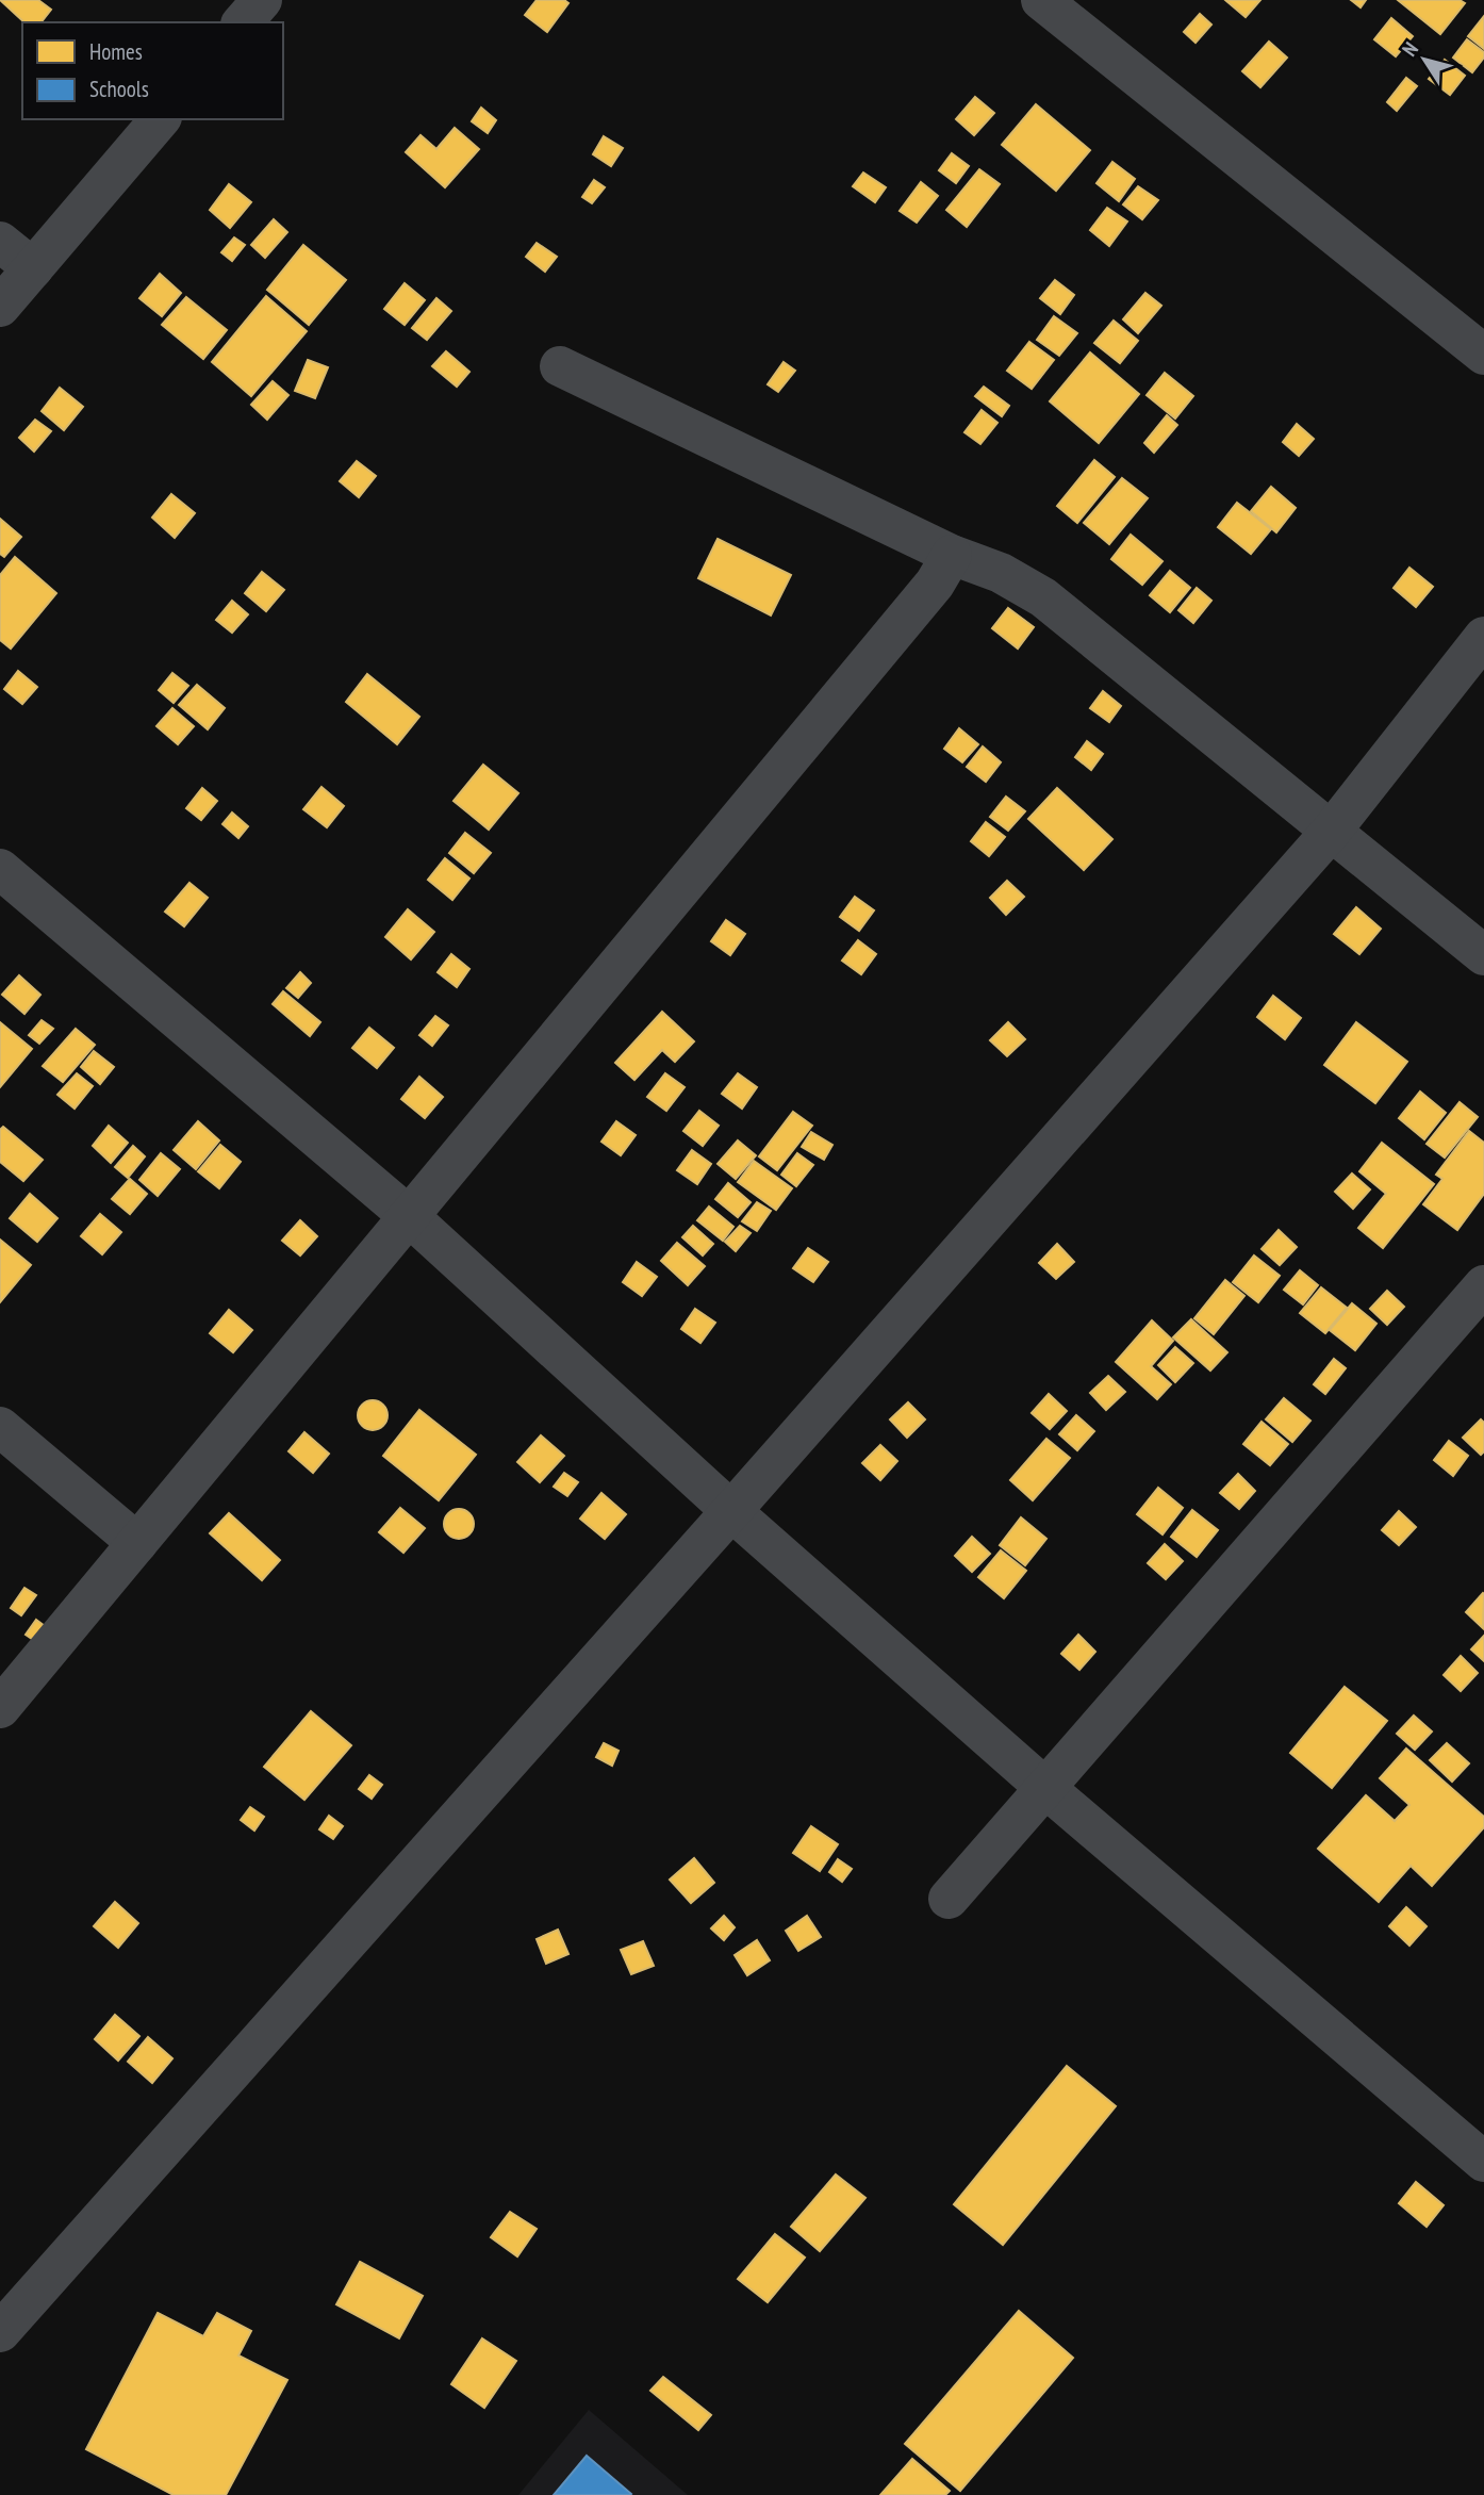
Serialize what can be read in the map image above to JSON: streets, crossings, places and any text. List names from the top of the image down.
{
  "legend": ["Homes", "Schools"],
  "north": "top left"
}
